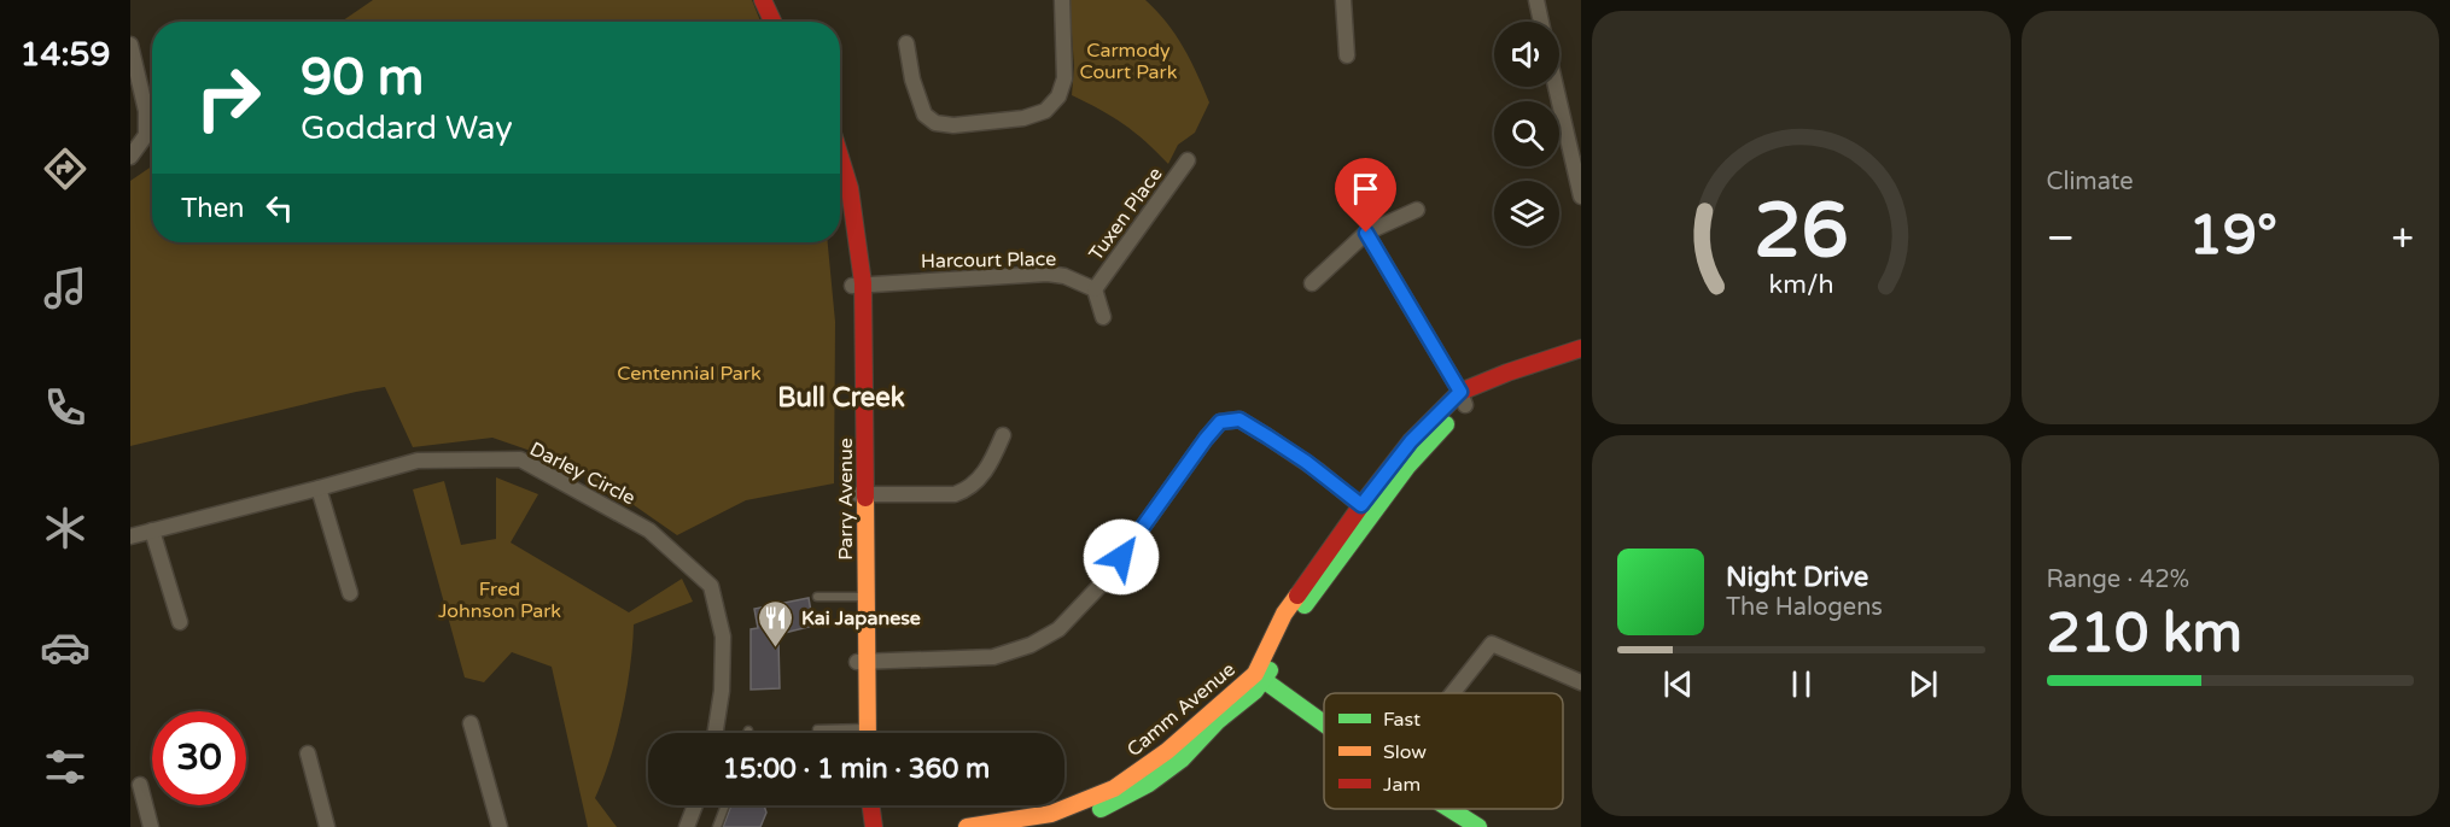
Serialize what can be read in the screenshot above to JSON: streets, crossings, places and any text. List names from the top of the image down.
{
  "streets": {
    "street": [
      "Tuxen Place",
      "Harcourt Place",
      "Darley Circle",
      "Parry Avenue",
      "Camm Avenue"
    ]
  },
  "crossings": [
    ["Tuxen Place", "Harcourt Place"],
    ["Harcourt Place", "Parry Avenue"]
  ],
  "districts": ["Bull Creek"],
  "parks": ["Carmody Court Park", "Centennial Park", "Fred Johnson Park"],
  "places": {
    "restaurant": ["Kai Japanese"]
  },
  "legend": ["Fast", "Slow", "Jam"],
  "page": {
    "tabs": "14:59",
    "tile": [
      "Climate",
      ["Range · 42%", "210 km"]
    ],
    "turn": ["90 m", "Goddard Way"],
    "then": "Then",
    "heat": ["−", "19°", "+"],
    "song": ["Night Drive", "The Halogens"],
    "limit": "30",
    "trip": "15:00 · 1 min · 360 m",
    "gauge": ["26", "km/h"]
  }
}
